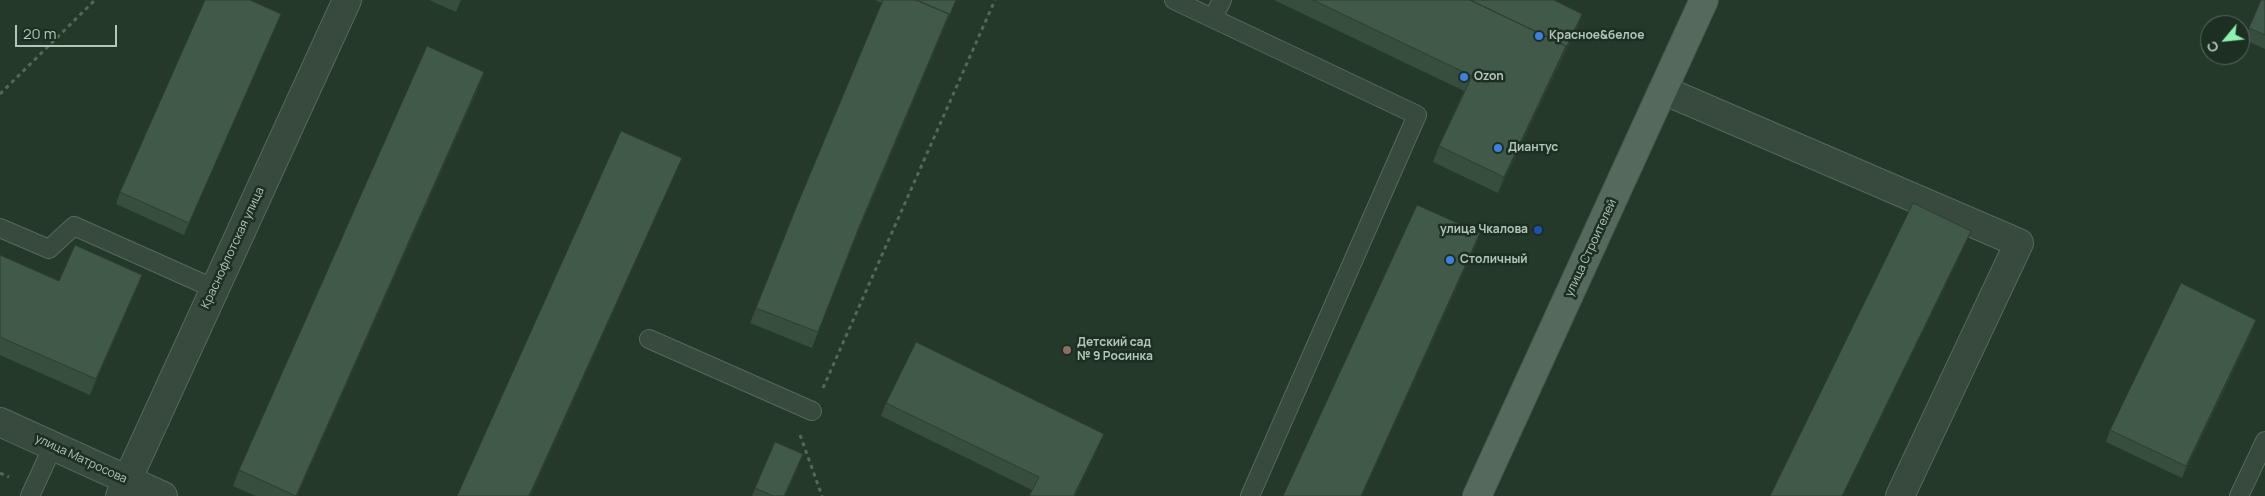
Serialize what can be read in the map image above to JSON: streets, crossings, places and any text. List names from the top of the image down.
{
  "streets": {
    "main road": ["улица Строителей"],
    "street": ["Краснофлотская улица", "улица Матросова"]
  },
  "crossings": [
    ["Краснофлотская улица", "улица Матросова"]
  ],
  "places": [
    "Красное&белое",
    "Ozon",
    "Диантус",
    "улица Чкалова",
    "Столичный",
    "Детский сад № 9 Росинка"
  ],
  "scale_bar": "20 m",
  "north": "bottom left"
}
